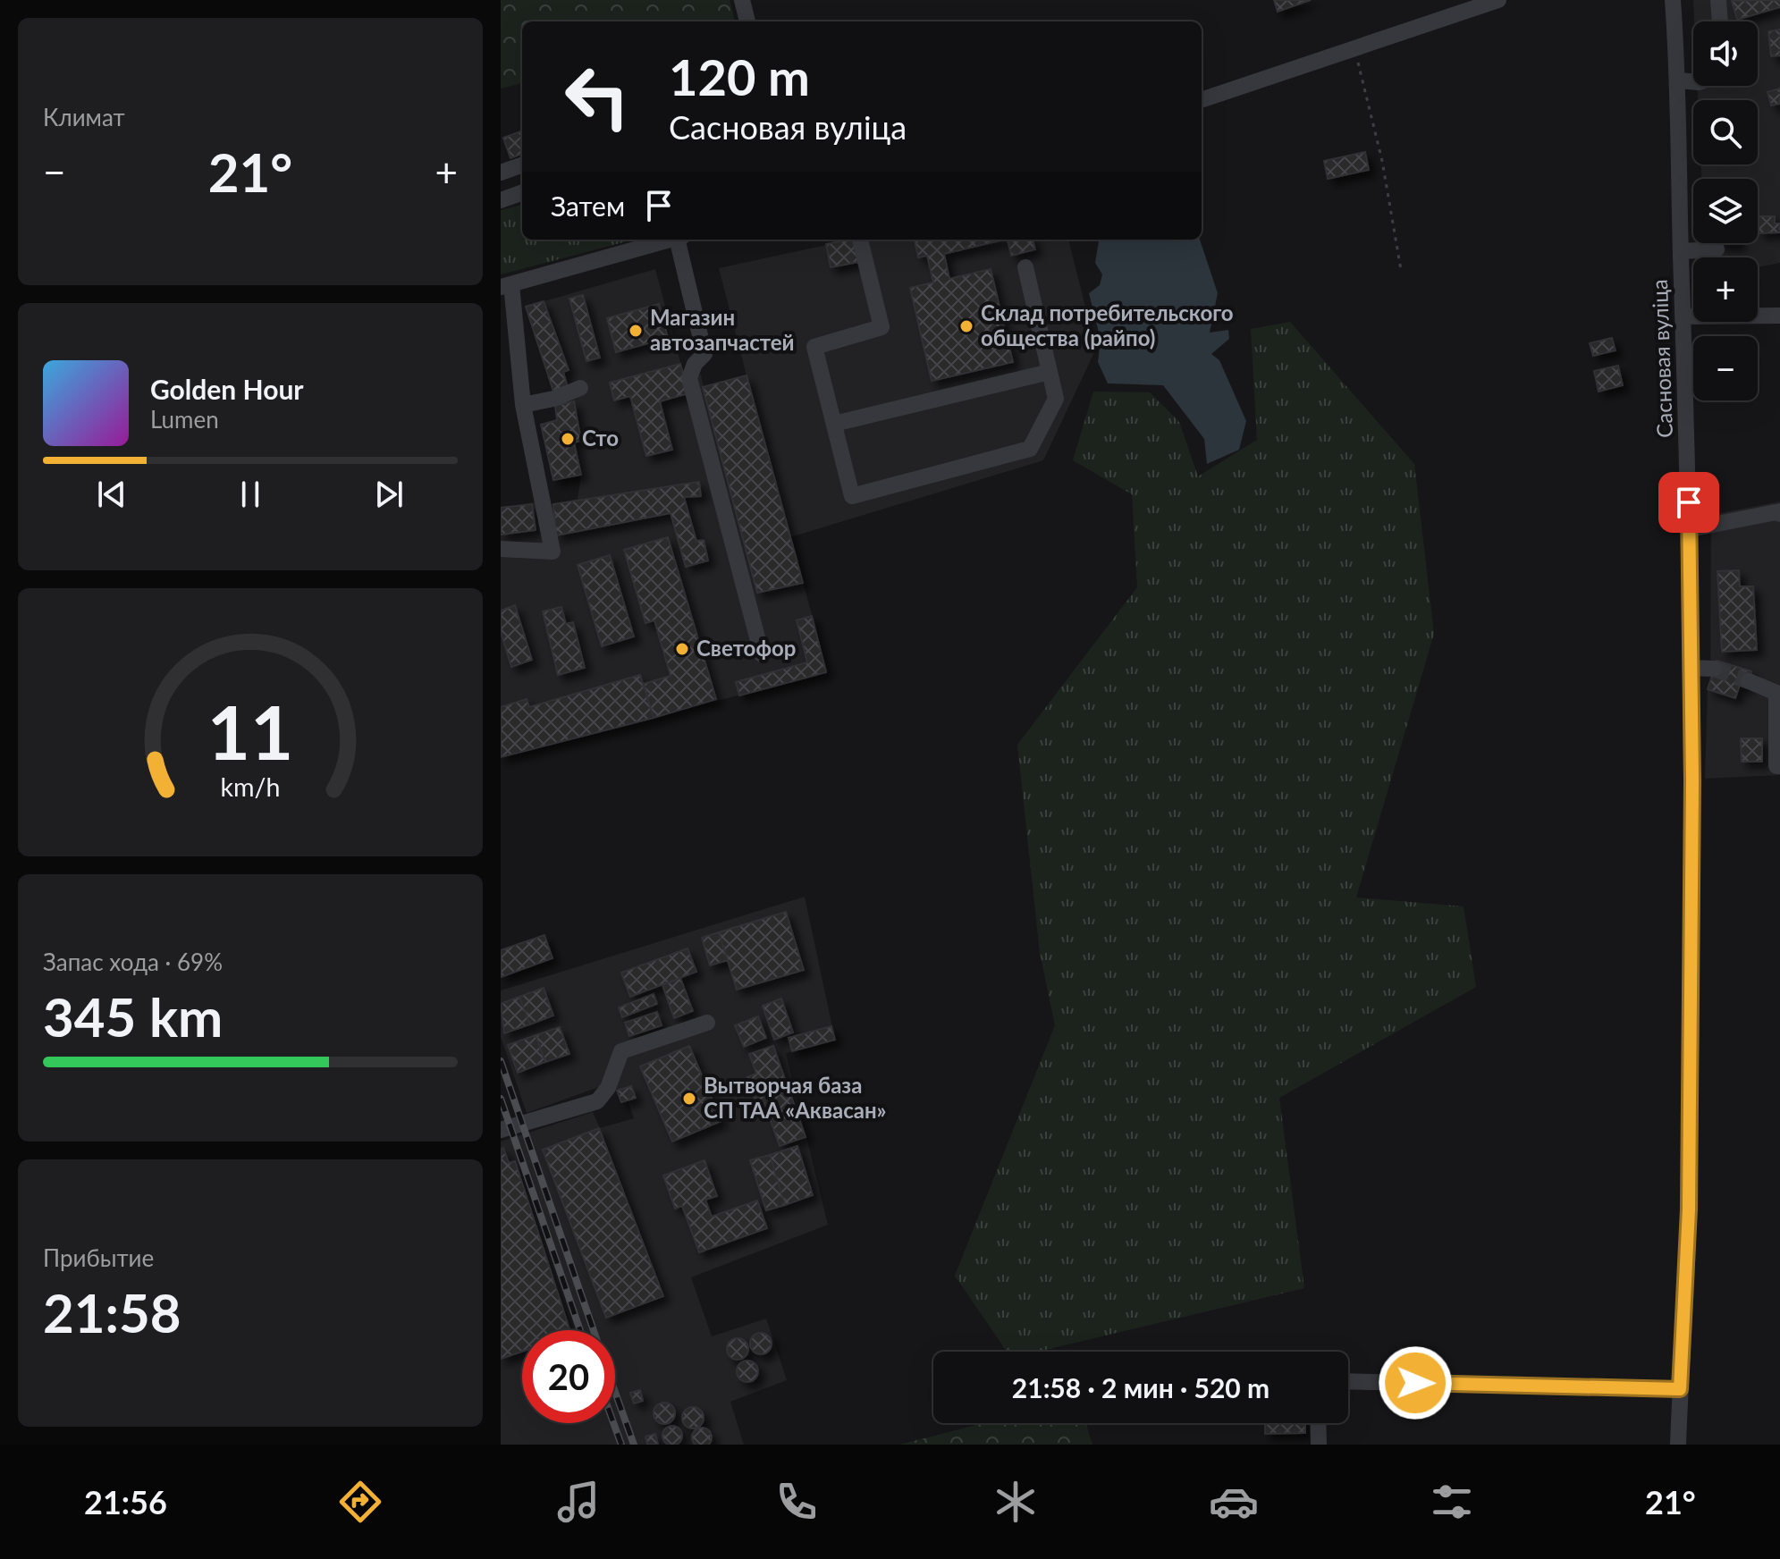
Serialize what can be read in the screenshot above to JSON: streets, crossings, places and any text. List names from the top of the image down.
{
  "streets": {
    "street": ["Сасновая вуліца"]
  },
  "places": [
    "Склад потребительского общества (райпо)",
    "Магазин автозапчастей",
    "Сто",
    "Светофор",
    "Вытворчая база СП ТАА «Аквасан»"
  ],
  "page": {
    "tile": [
      "Климат",
      ["Запас хода · 69%", "345 km"],
      ["Прибытие", "21:58"]
    ],
    "map_buttons": ["+", "−"],
    "turn": ["120 m", "Сасновая вуліца"],
    "heat": ["−", "21°", "+"],
    "then": "Затем",
    "song": ["Golden Hour", "Lumen"],
    "limit": "20",
    "trip": "21:58 · 2 мин · 520 m",
    "tabs": ["21:56", "21°"],
    "gauge": ["11", "km/h"]
  }
}
